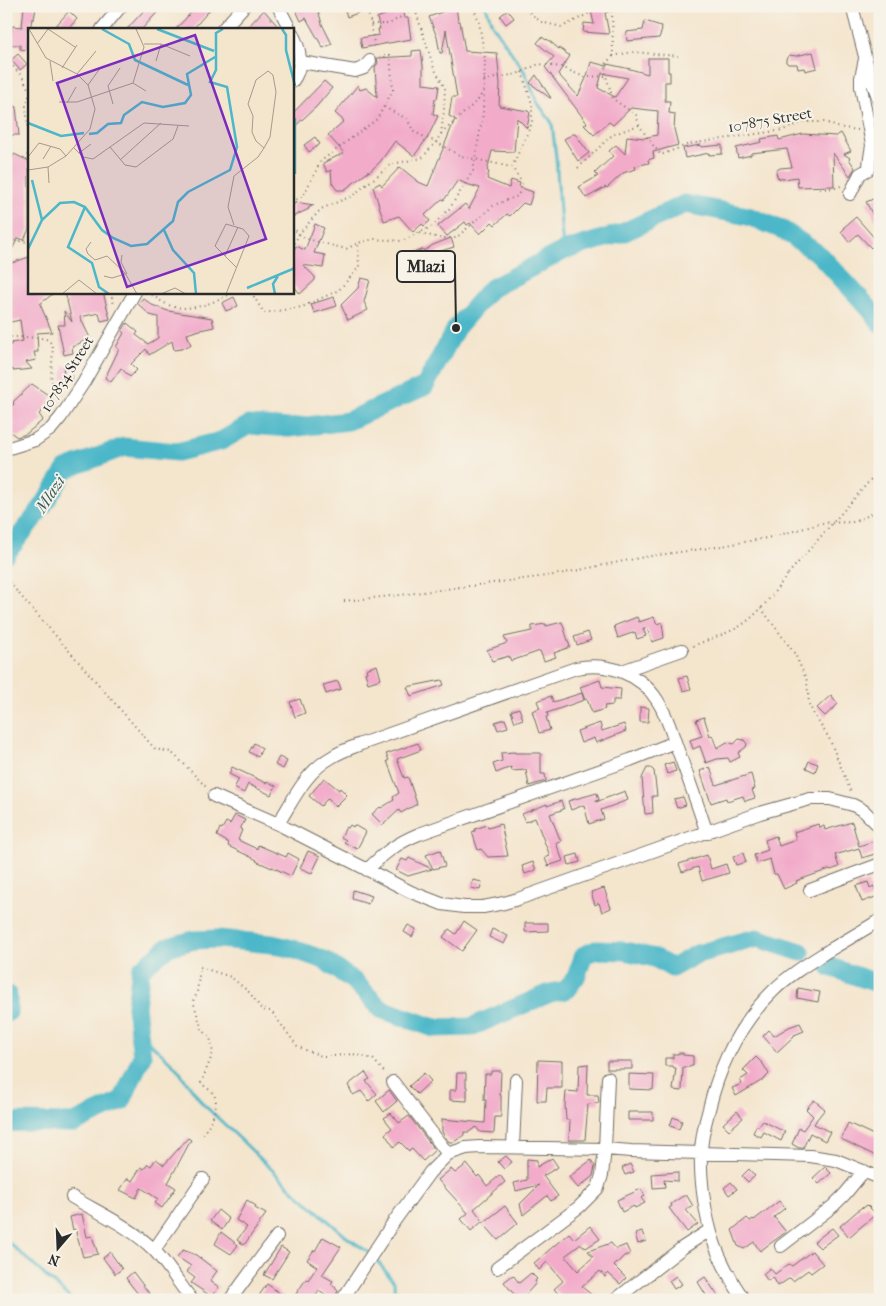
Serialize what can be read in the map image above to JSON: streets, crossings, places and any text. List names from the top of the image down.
{
  "streets": {
    "street": ["107834 Street"],
    "path": ["107875 Street"]
  },
  "water": ["Mlazi"],
  "places": ["Mlazi"],
  "north": "bottom"
}
